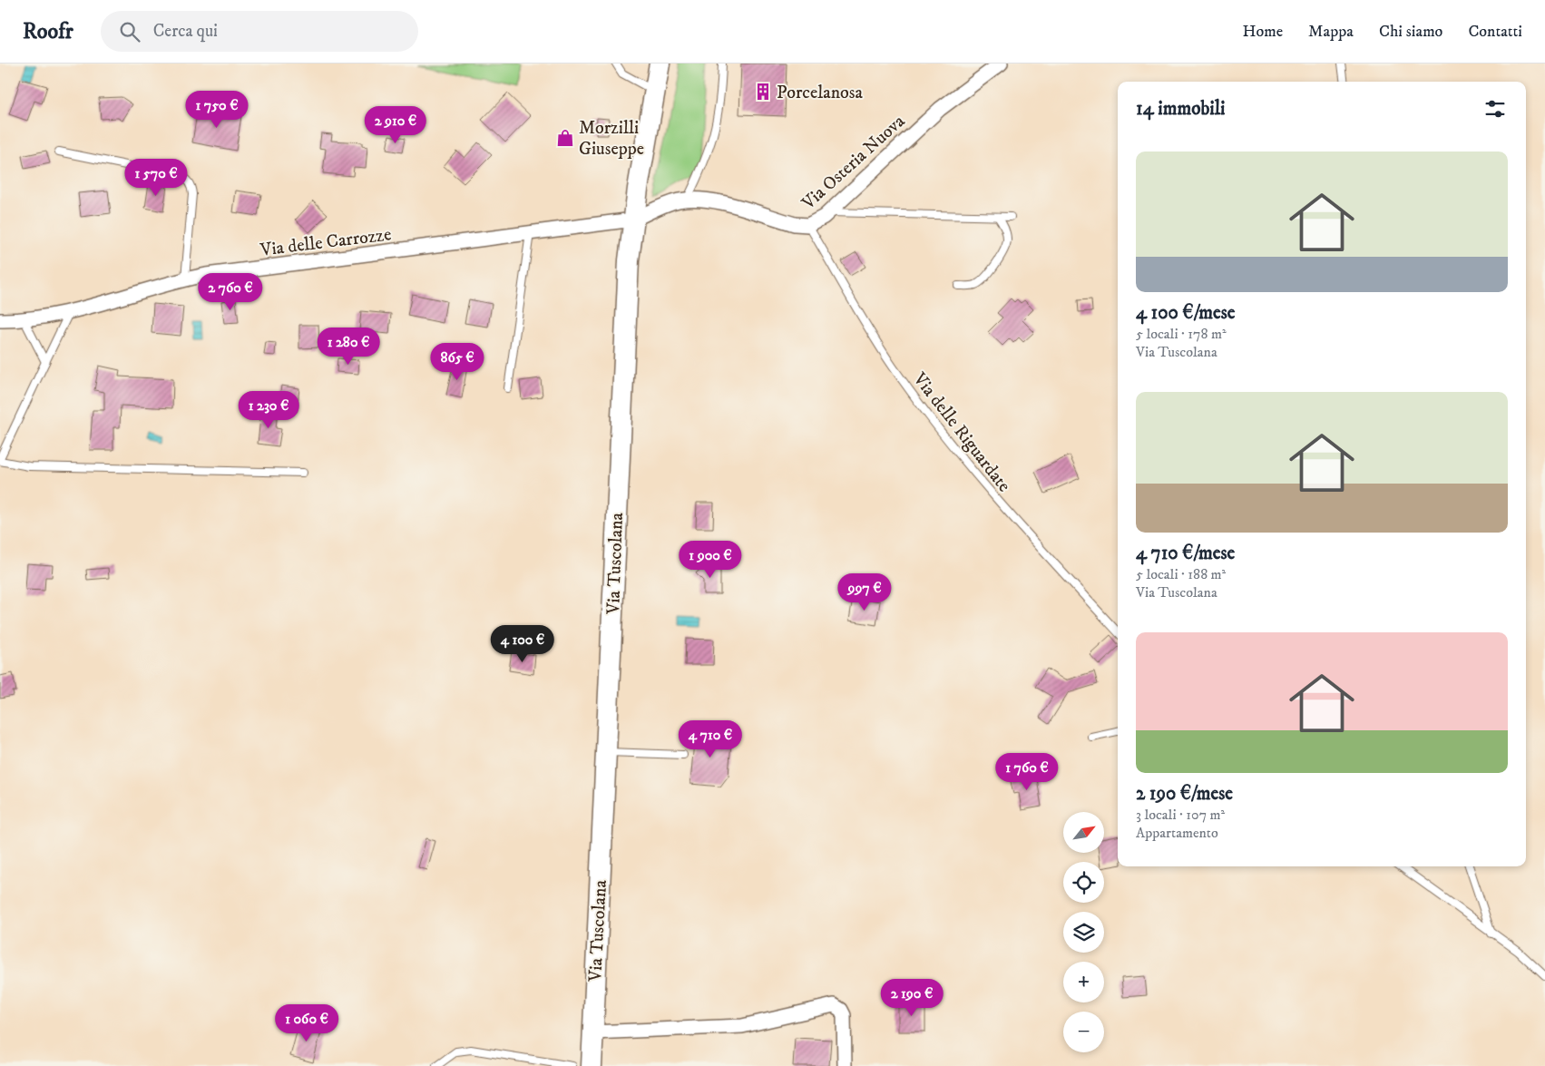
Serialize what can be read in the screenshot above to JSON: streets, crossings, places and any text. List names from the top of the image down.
{
  "streets": {
    "main road": ["Via Tuscolana"],
    "street": ["Via Osteria Nuova", "Via delle Carrozze"],
    "lane": ["Via delle Riguardate"]
  },
  "crossings": [
    ["Via Osteria Nuova", "Via delle Carrozze"],
    ["Via Osteria Nuova", "Via delle Riguardate"],
    ["Via Osteria Nuova", "Via Tuscolana"],
    ["Via delle Carrozze", "Via Tuscolana"]
  ],
  "places": {
    "building": ["Porcelanosa"],
    "shop": ["Morzilli Giuseppe"]
  },
  "north": "top right",
  "page": {
    "header": "Roofr",
    "search": "Cerca qui",
    "nav": [
      "Home",
      "Mappa",
      "Chi siamo",
      "Contatti"
    ],
    "heading": "14 immobili",
    "price": [
      "1 750 €",
      "2 910 €",
      "1 570 €",
      "2 760 €",
      "1 280 €",
      "865 €",
      "1 230 €",
      "1 900 €",
      "997 €",
      "4 100 €",
      "4 710 €",
      "1 760 €",
      "2 190 €",
      "1 060 €"
    ],
    "list": [
      {
        "name": "4 100 €/mese",
        "note": "5 locali · 178 m² · Via Tuscolana"
      },
      {
        "name": "4 710 €/mese",
        "note": "5 locali · 188 m² · Via Tuscolana"
      },
      {
        "name": "2 190 €/mese",
        "note": "3 locali · 107 m² · Appartamento"
      }
    ],
    "map_buttons": ["+", "−"]
  }
}
